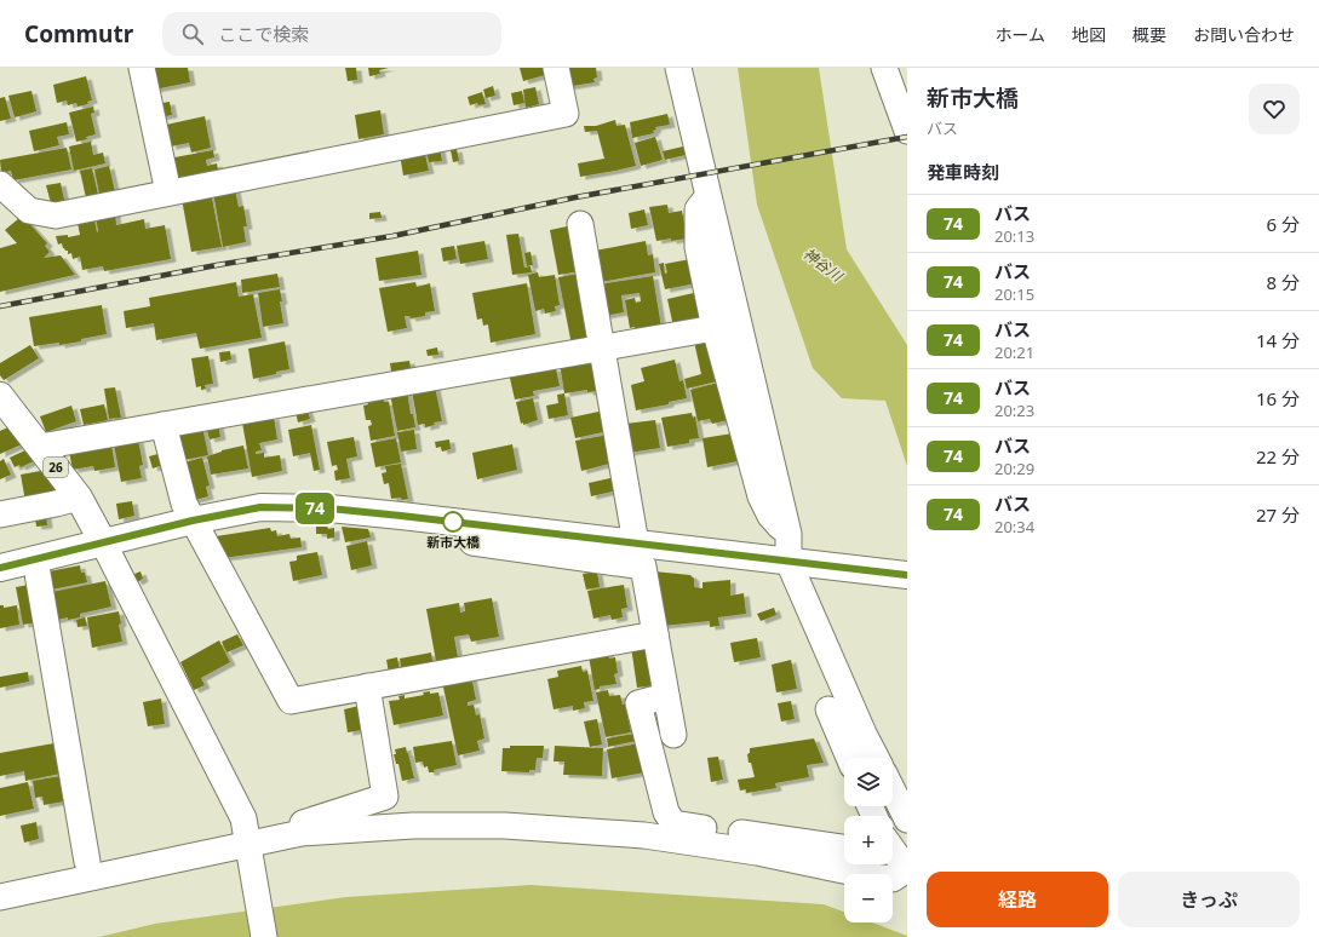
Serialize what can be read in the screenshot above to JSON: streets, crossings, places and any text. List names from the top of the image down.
{
  "streets": {
    "main road": ["26"]
  },
  "water": ["神谷川"],
  "places": ["新市大橋"],
  "lines": ["bus line 74"],
  "page": {
    "header": "Commutr",
    "search": "ここで検索",
    "nav": [
      "ホーム",
      "地図",
      "概要",
      "お問い合わせ"
    ],
    "on_map": "74",
    "heading": [
      ["新市大橋", "バス"],
      "発車時刻"
    ],
    "list": [
      {
        "mark": "74",
        "name": "バス",
        "note": "20:13",
        "value": "6 分"
      },
      {
        "mark": "74",
        "name": "バス",
        "note": "20:15",
        "value": "8 分"
      },
      {
        "mark": "74",
        "name": "バス",
        "note": "20:21",
        "value": "14 分"
      },
      {
        "mark": "74",
        "name": "バス",
        "note": "20:23",
        "value": "16 分"
      },
      {
        "mark": "74",
        "name": "バス",
        "note": "20:29",
        "value": "22 分"
      },
      {
        "mark": "74",
        "name": "バス",
        "note": "20:34",
        "value": "27 分"
      }
    ],
    "map_buttons": ["+", "−"],
    "buttons": ["経路", "きっぷ"]
  }
}
